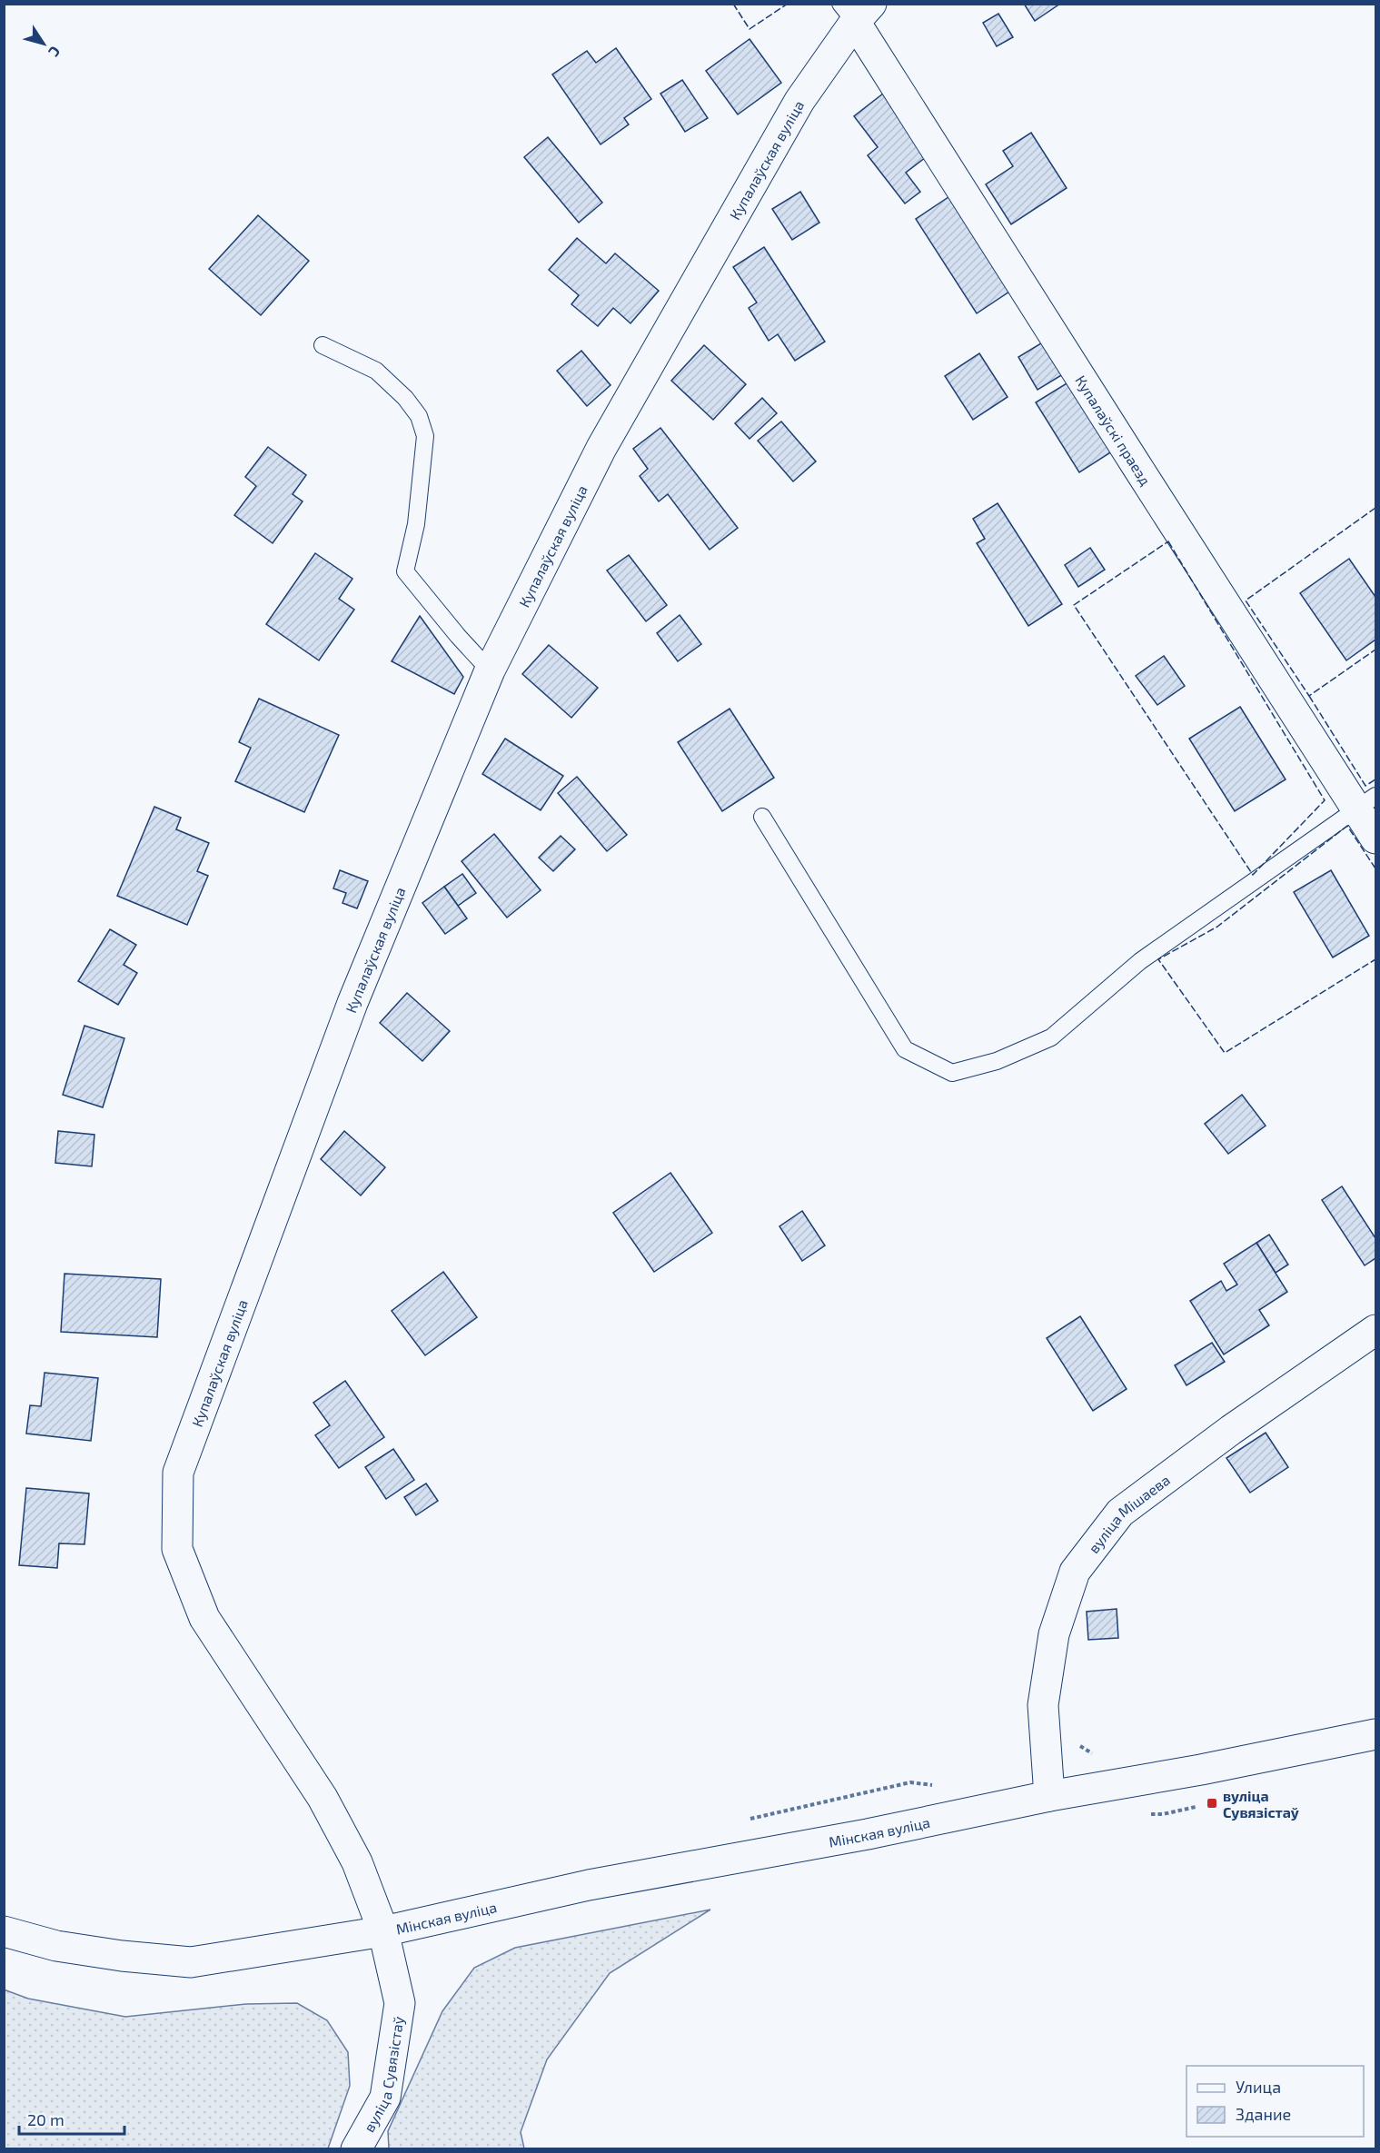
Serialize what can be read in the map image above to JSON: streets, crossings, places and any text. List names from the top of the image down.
{
  "streets": {
    "street": [
      "Купалаўская вуліца",
      "Купалаўскі праезд",
      "вуліца Мішаева",
      "Мінская вуліца",
      "вуліца Сувязістаў"
    ]
  },
  "crossings": [
    ["Купалаўская вуліца", "Купалаўскі праезд"],
    ["Купалаўская вуліца", "Мінская вуліца"],
    ["Купалаўская вуліца", "вуліца Сувязістаў"],
    ["вуліца Мішаева", "Мінская вуліца"],
    ["Мінская вуліца", "вуліца Сувязістаў"]
  ],
  "places": {
    "transit": ["вуліца Сувязістаў"]
  },
  "legend": ["Улица", "Здание"],
  "scale_bar": "20 m",
  "north": "bottom right"
}
